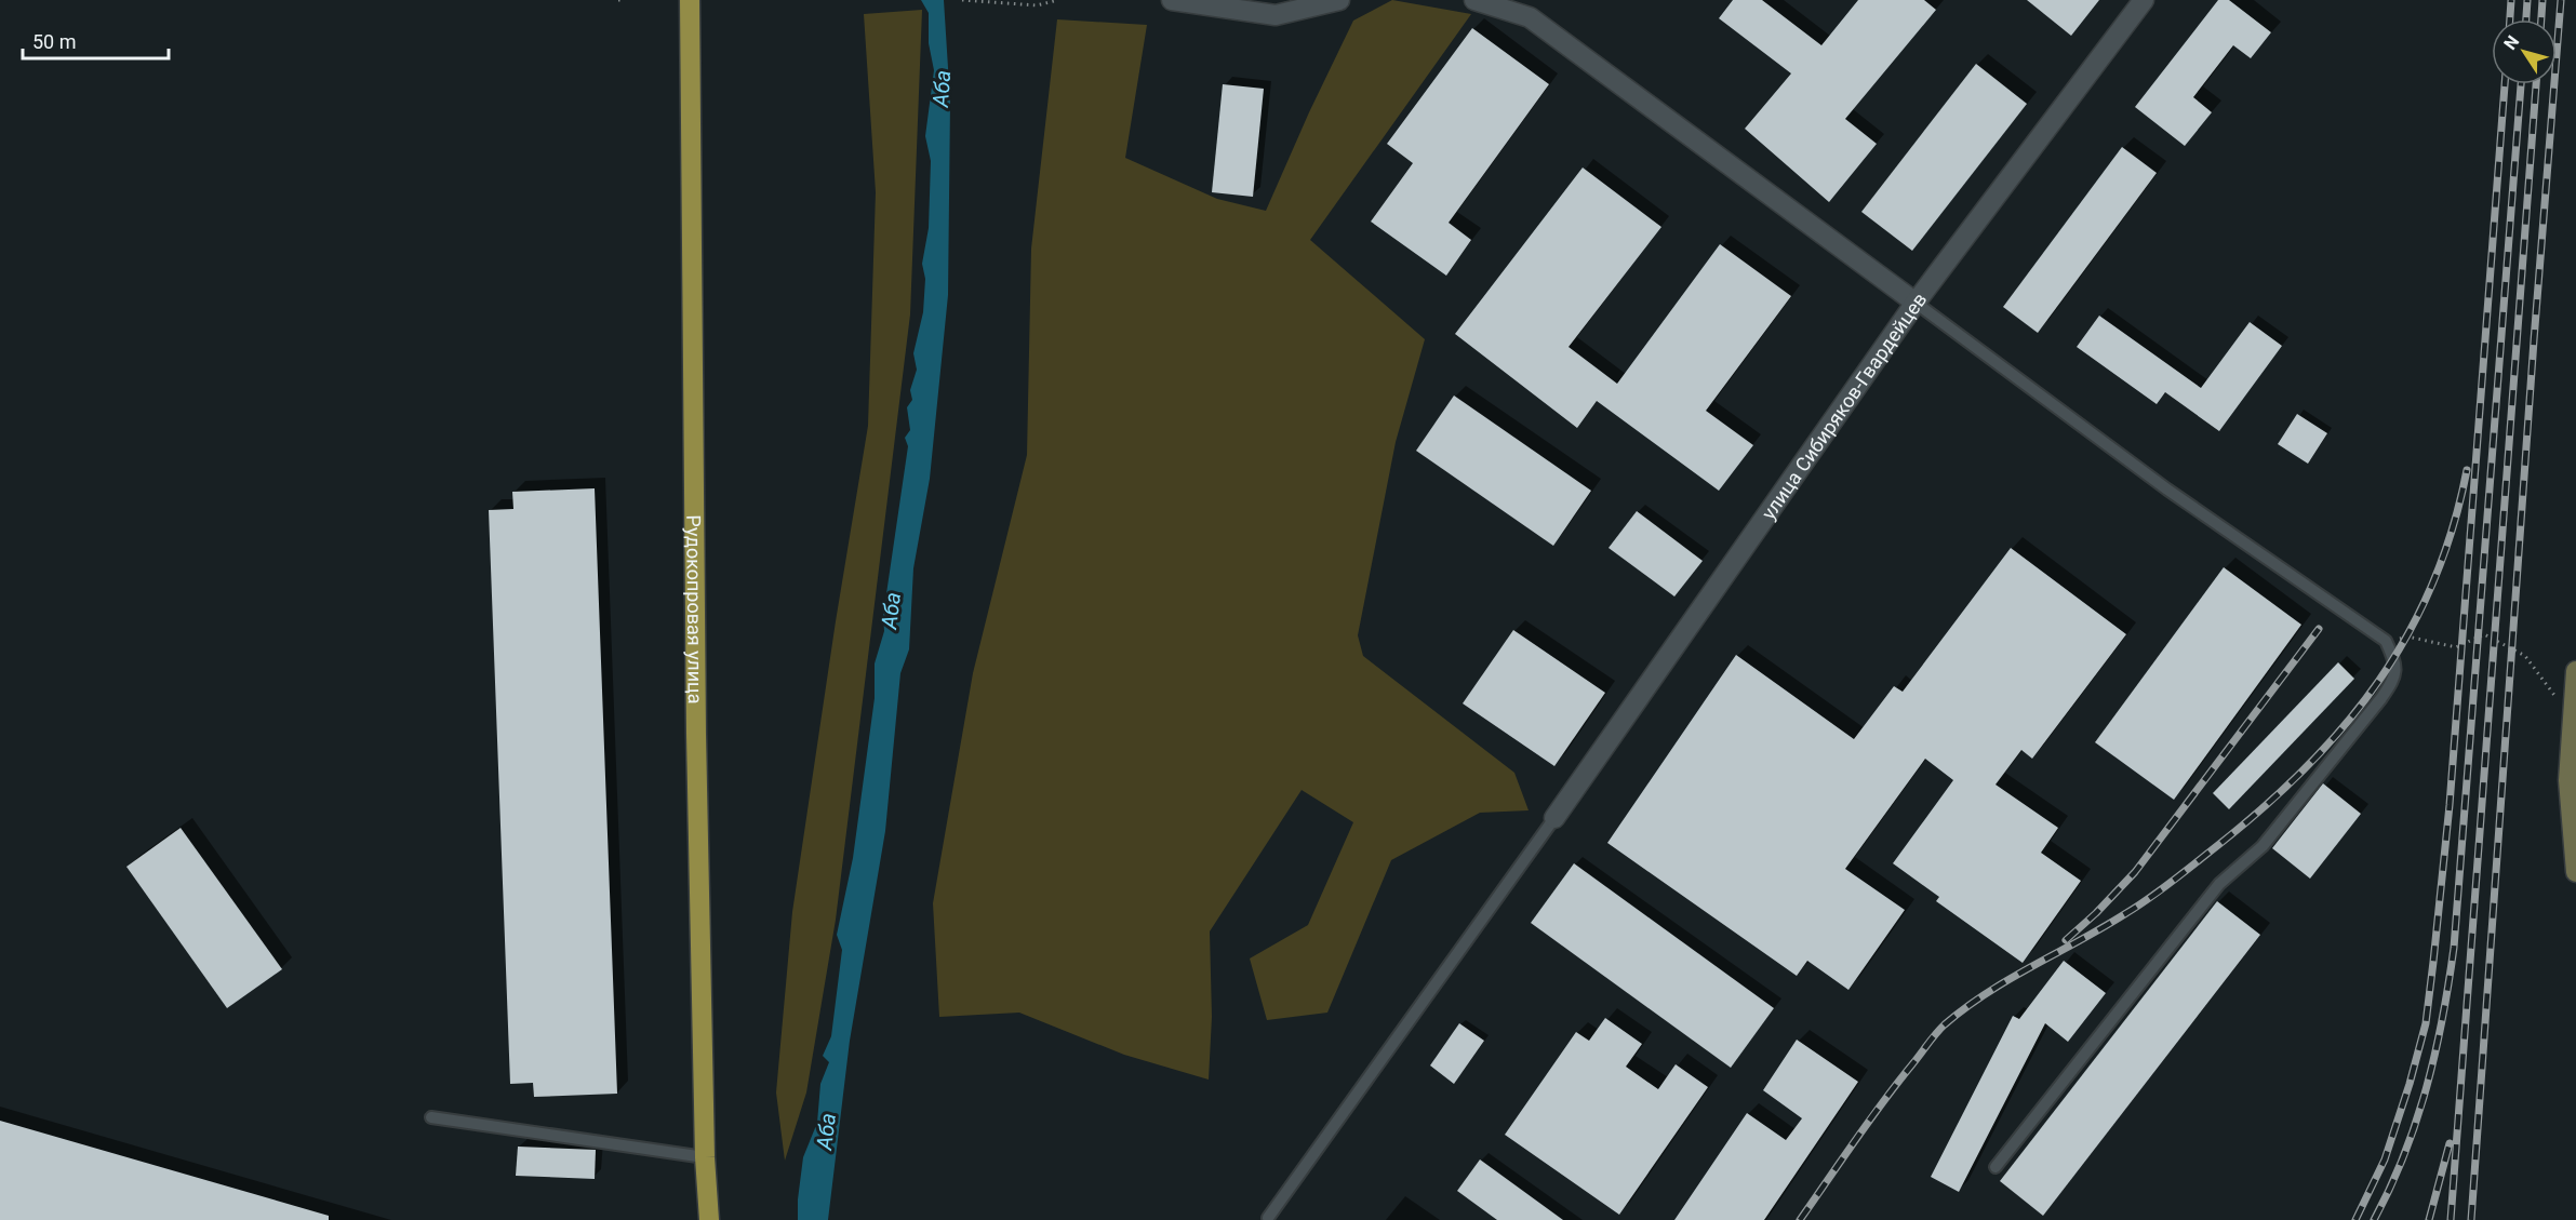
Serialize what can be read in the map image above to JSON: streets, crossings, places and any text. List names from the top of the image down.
{
  "streets": {
    "main road": ["Рудокопровая улица"],
    "street": ["улица Сибиряков-Гвардейцев"]
  },
  "water": ["Аба"],
  "scale_bar": "50 m",
  "north": "top left"
}
